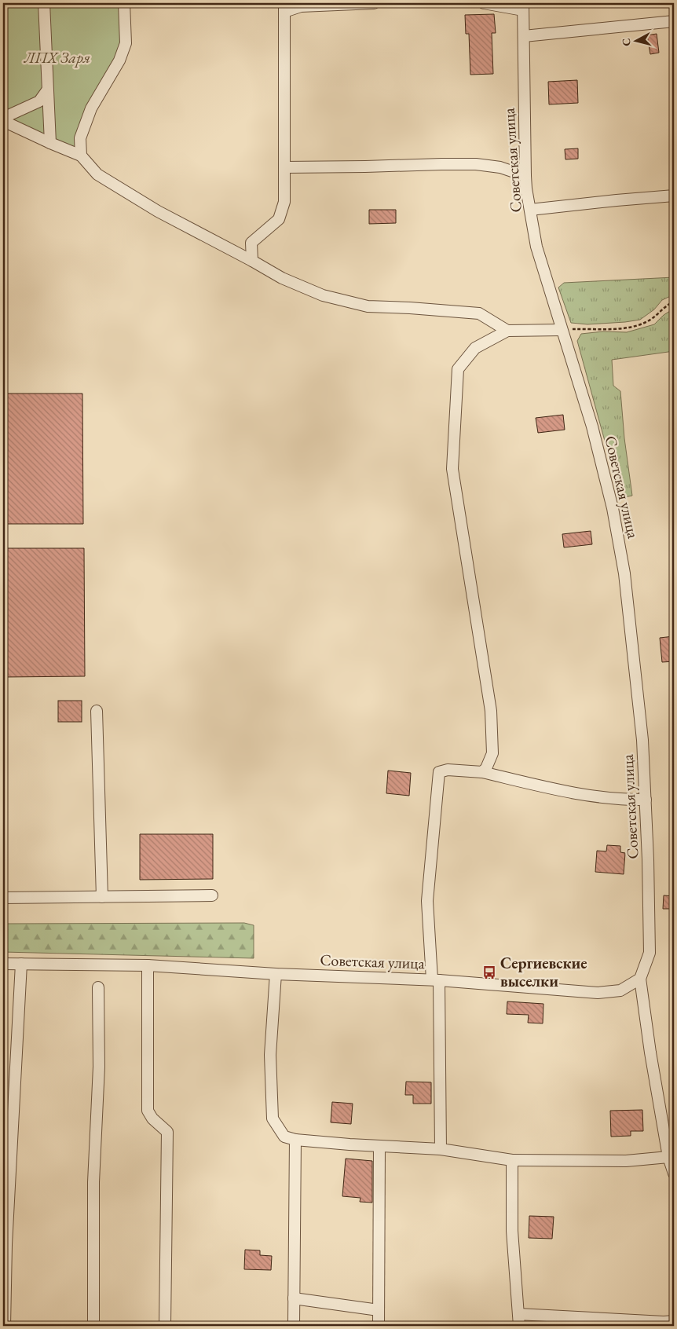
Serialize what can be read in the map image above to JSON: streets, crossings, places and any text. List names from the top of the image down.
{
  "streets": {
    "street": ["Советская улица"]
  },
  "parks": ["ЛПХ Заря"],
  "places": {
    "bus stop": ["Сергиевские выселки"]
  },
  "north": "left"
}
